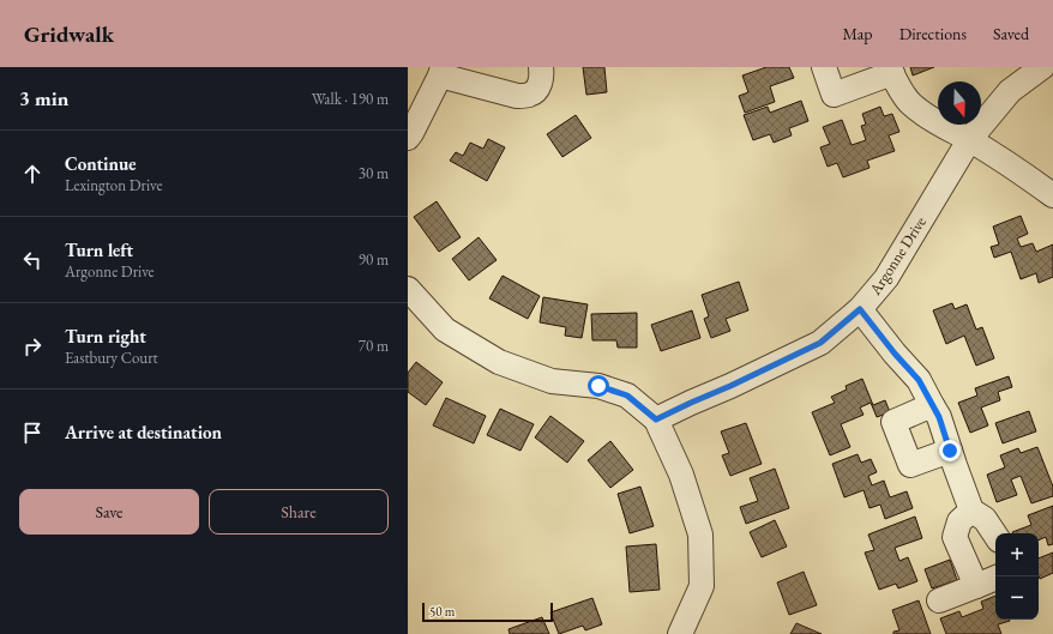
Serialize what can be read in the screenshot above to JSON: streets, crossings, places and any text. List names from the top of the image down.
{
  "streets": {
    "street": ["Argonne Drive"]
  },
  "scale_bar": "50 m",
  "north": "bottom",
  "page": {
    "header": "Gridwalk",
    "nav": ["Map", "Directions", "Saved"],
    "heading": ["3 min", "Walk · 190 m"],
    "list": [
      ["Continue", "Lexington Drive", "30 m"],
      ["Turn left", "Argonne Drive", "90 m"],
      ["Turn right", "Eastbury Court", "70 m"],
      "Arrive at destination"
    ],
    "buttons": ["Save", "Share"],
    "map_buttons": ["+", "−"],
    "scale": "50 m"
  }
}
